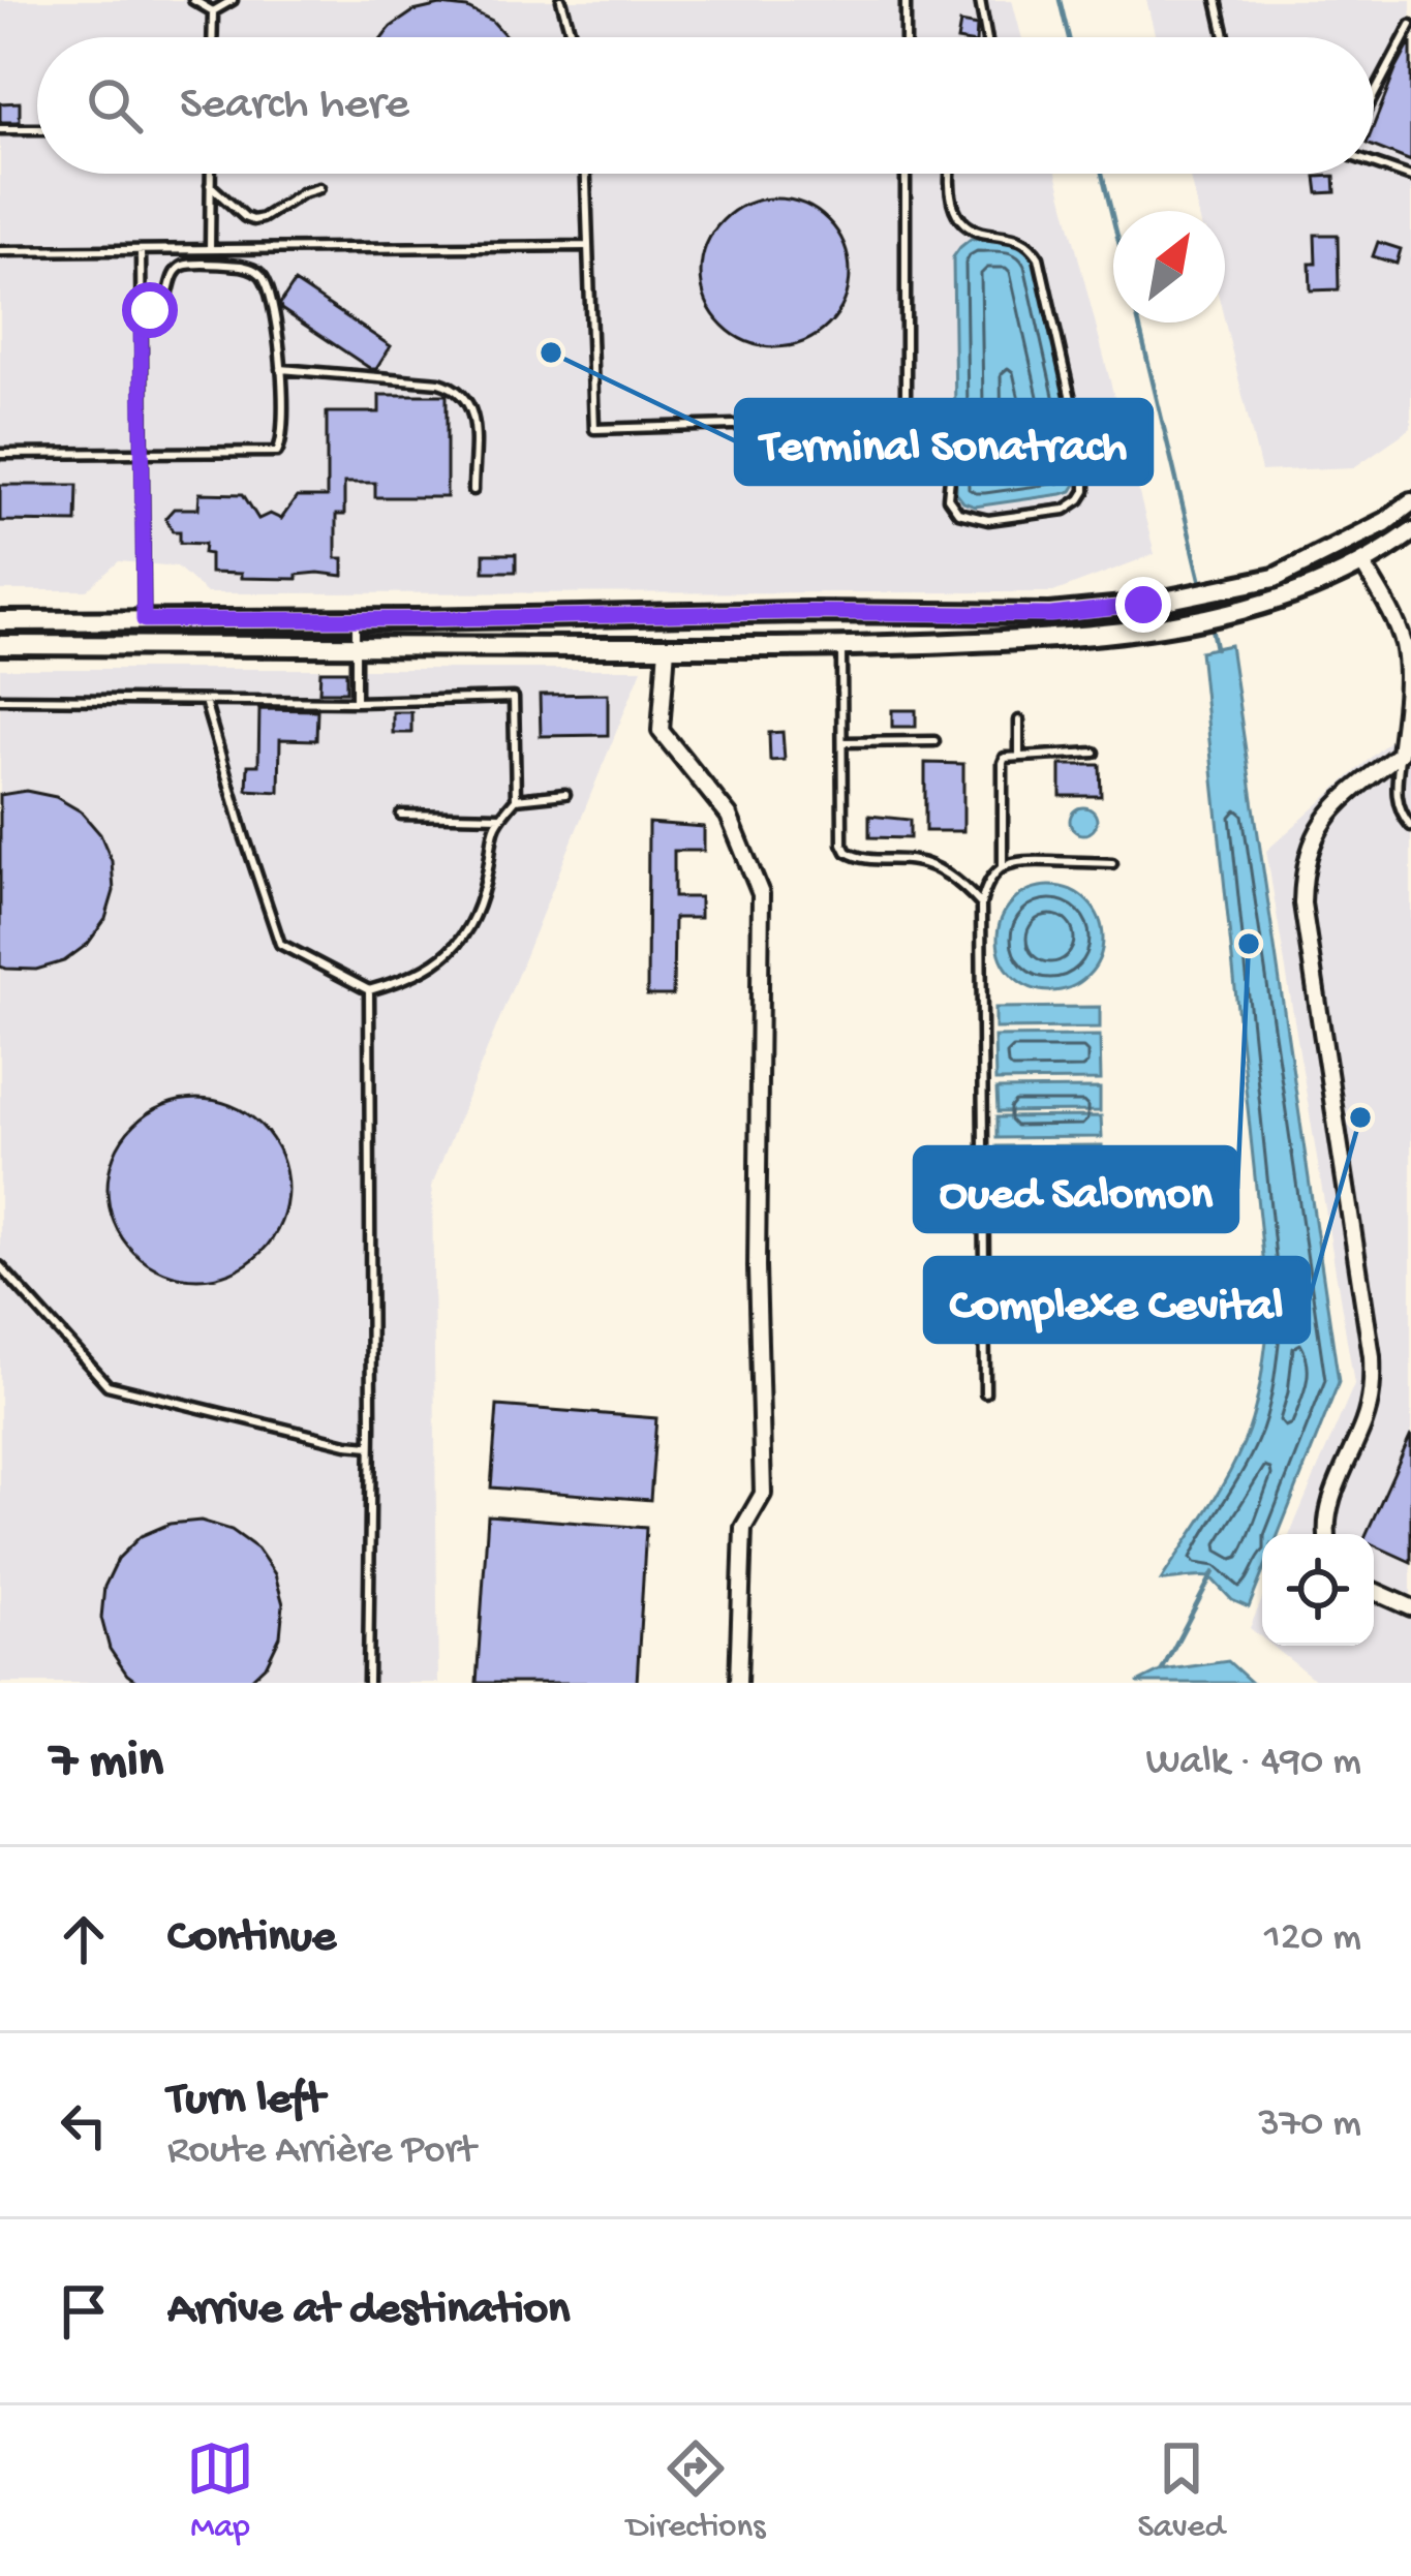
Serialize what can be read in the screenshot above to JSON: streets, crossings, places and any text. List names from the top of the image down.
{
  "places": ["Terminal Sonatrach", "Oued Salomon", "Complexe Cevital"],
  "north": "top right",
  "page": {
    "search": "Search here",
    "heading": ["7 min", "Walk · 490 m"],
    "list": [
      ["Continue", "120 m"],
      ["Turn left", "Route Arrière Port", "370 m"],
      "Arrive at destination"
    ],
    "nav": ["Map", "Directions", "Saved"]
  }
}
